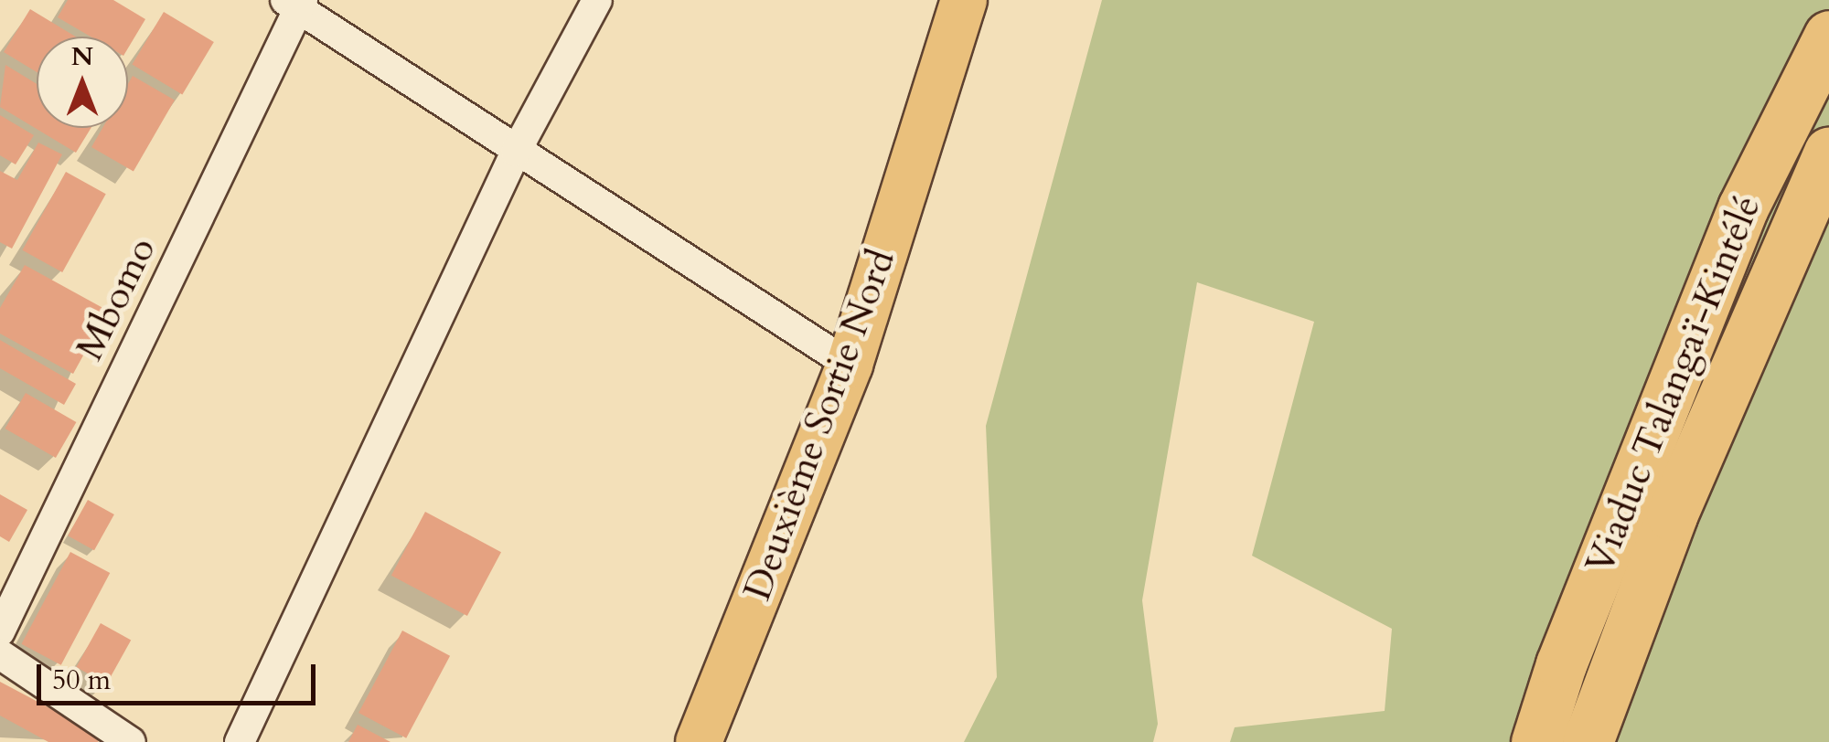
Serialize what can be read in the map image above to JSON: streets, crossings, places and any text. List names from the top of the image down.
{
  "streets": {
    "highway": ["Viaduc Talangaï-Kintélé"],
    "main road": ["Deuxième Sortie Nord"],
    "street": ["Mbomo"]
  },
  "scale_bar": "50 m",
  "north": "top"
}
